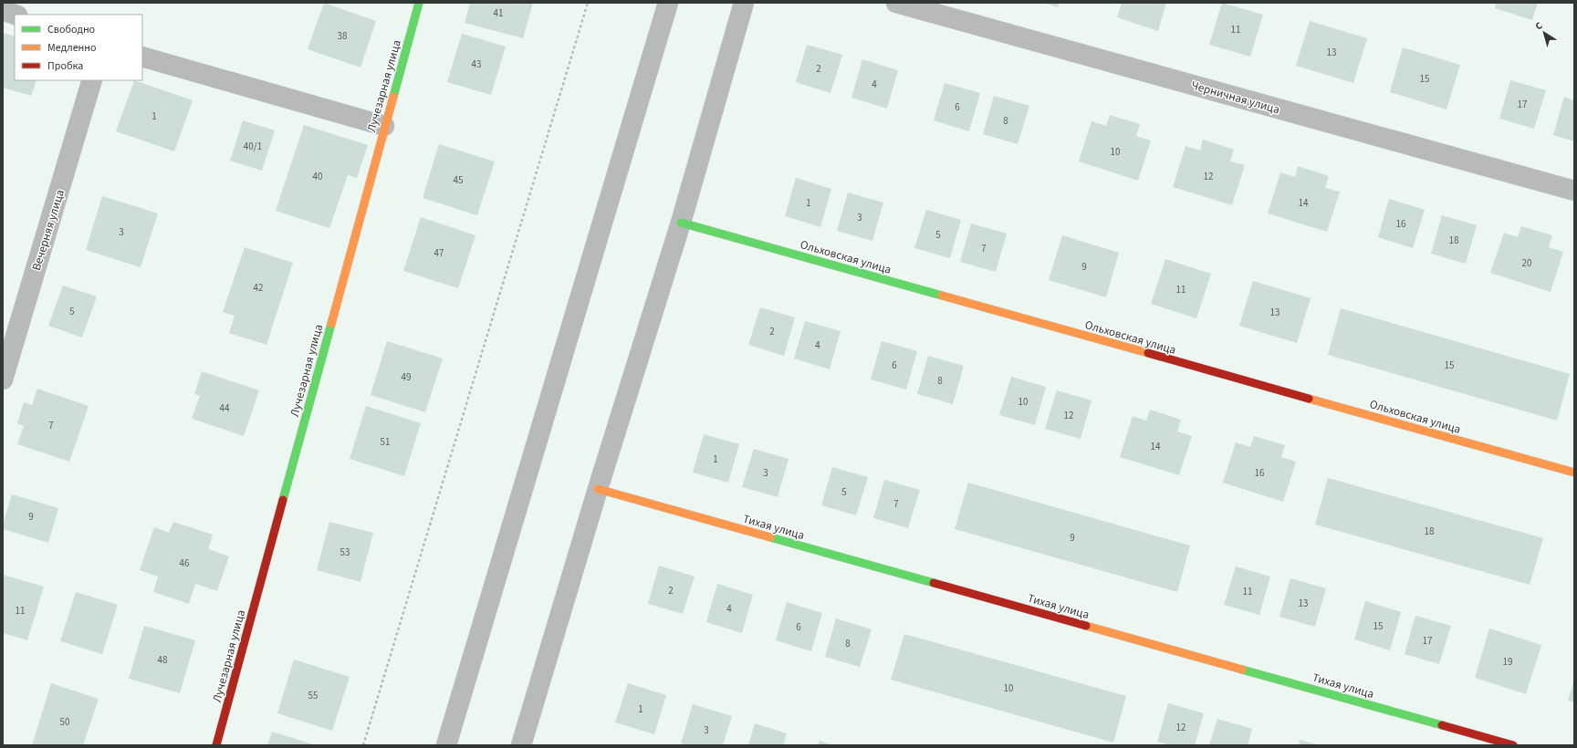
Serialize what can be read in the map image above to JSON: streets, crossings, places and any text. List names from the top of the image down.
{
  "streets": {
    "street": [
      "Лучезарная улица",
      "Черничная улица",
      "Вечерняя улица",
      "Ольховская улица",
      "Тихая улица"
    ]
  },
  "house_numbers": [
    "41",
    "11",
    "38",
    "13",
    "43",
    "2",
    "15",
    "4",
    "17",
    "6",
    "1",
    "8",
    "40/1",
    "10",
    "40",
    "12",
    "45",
    "1",
    "14",
    "3",
    "16",
    "3",
    "5",
    "18",
    "7",
    "47",
    "20",
    "9",
    "42",
    "11",
    "5",
    "13",
    "2",
    "4",
    "6",
    "15",
    "49",
    "8",
    "10",
    "44",
    "12",
    "7",
    "51",
    "14",
    "1",
    "3",
    "16",
    "5",
    "7",
    "9",
    "18",
    "9",
    "53",
    "46",
    "2",
    "11",
    "13",
    "4",
    "11",
    "15",
    "6",
    "17",
    "8",
    "48",
    "19",
    "10",
    "55",
    "1",
    "50",
    "12",
    "3"
  ],
  "legend": ["Свободно", "Медленно", "Пробка"],
  "north": "top left"
}
